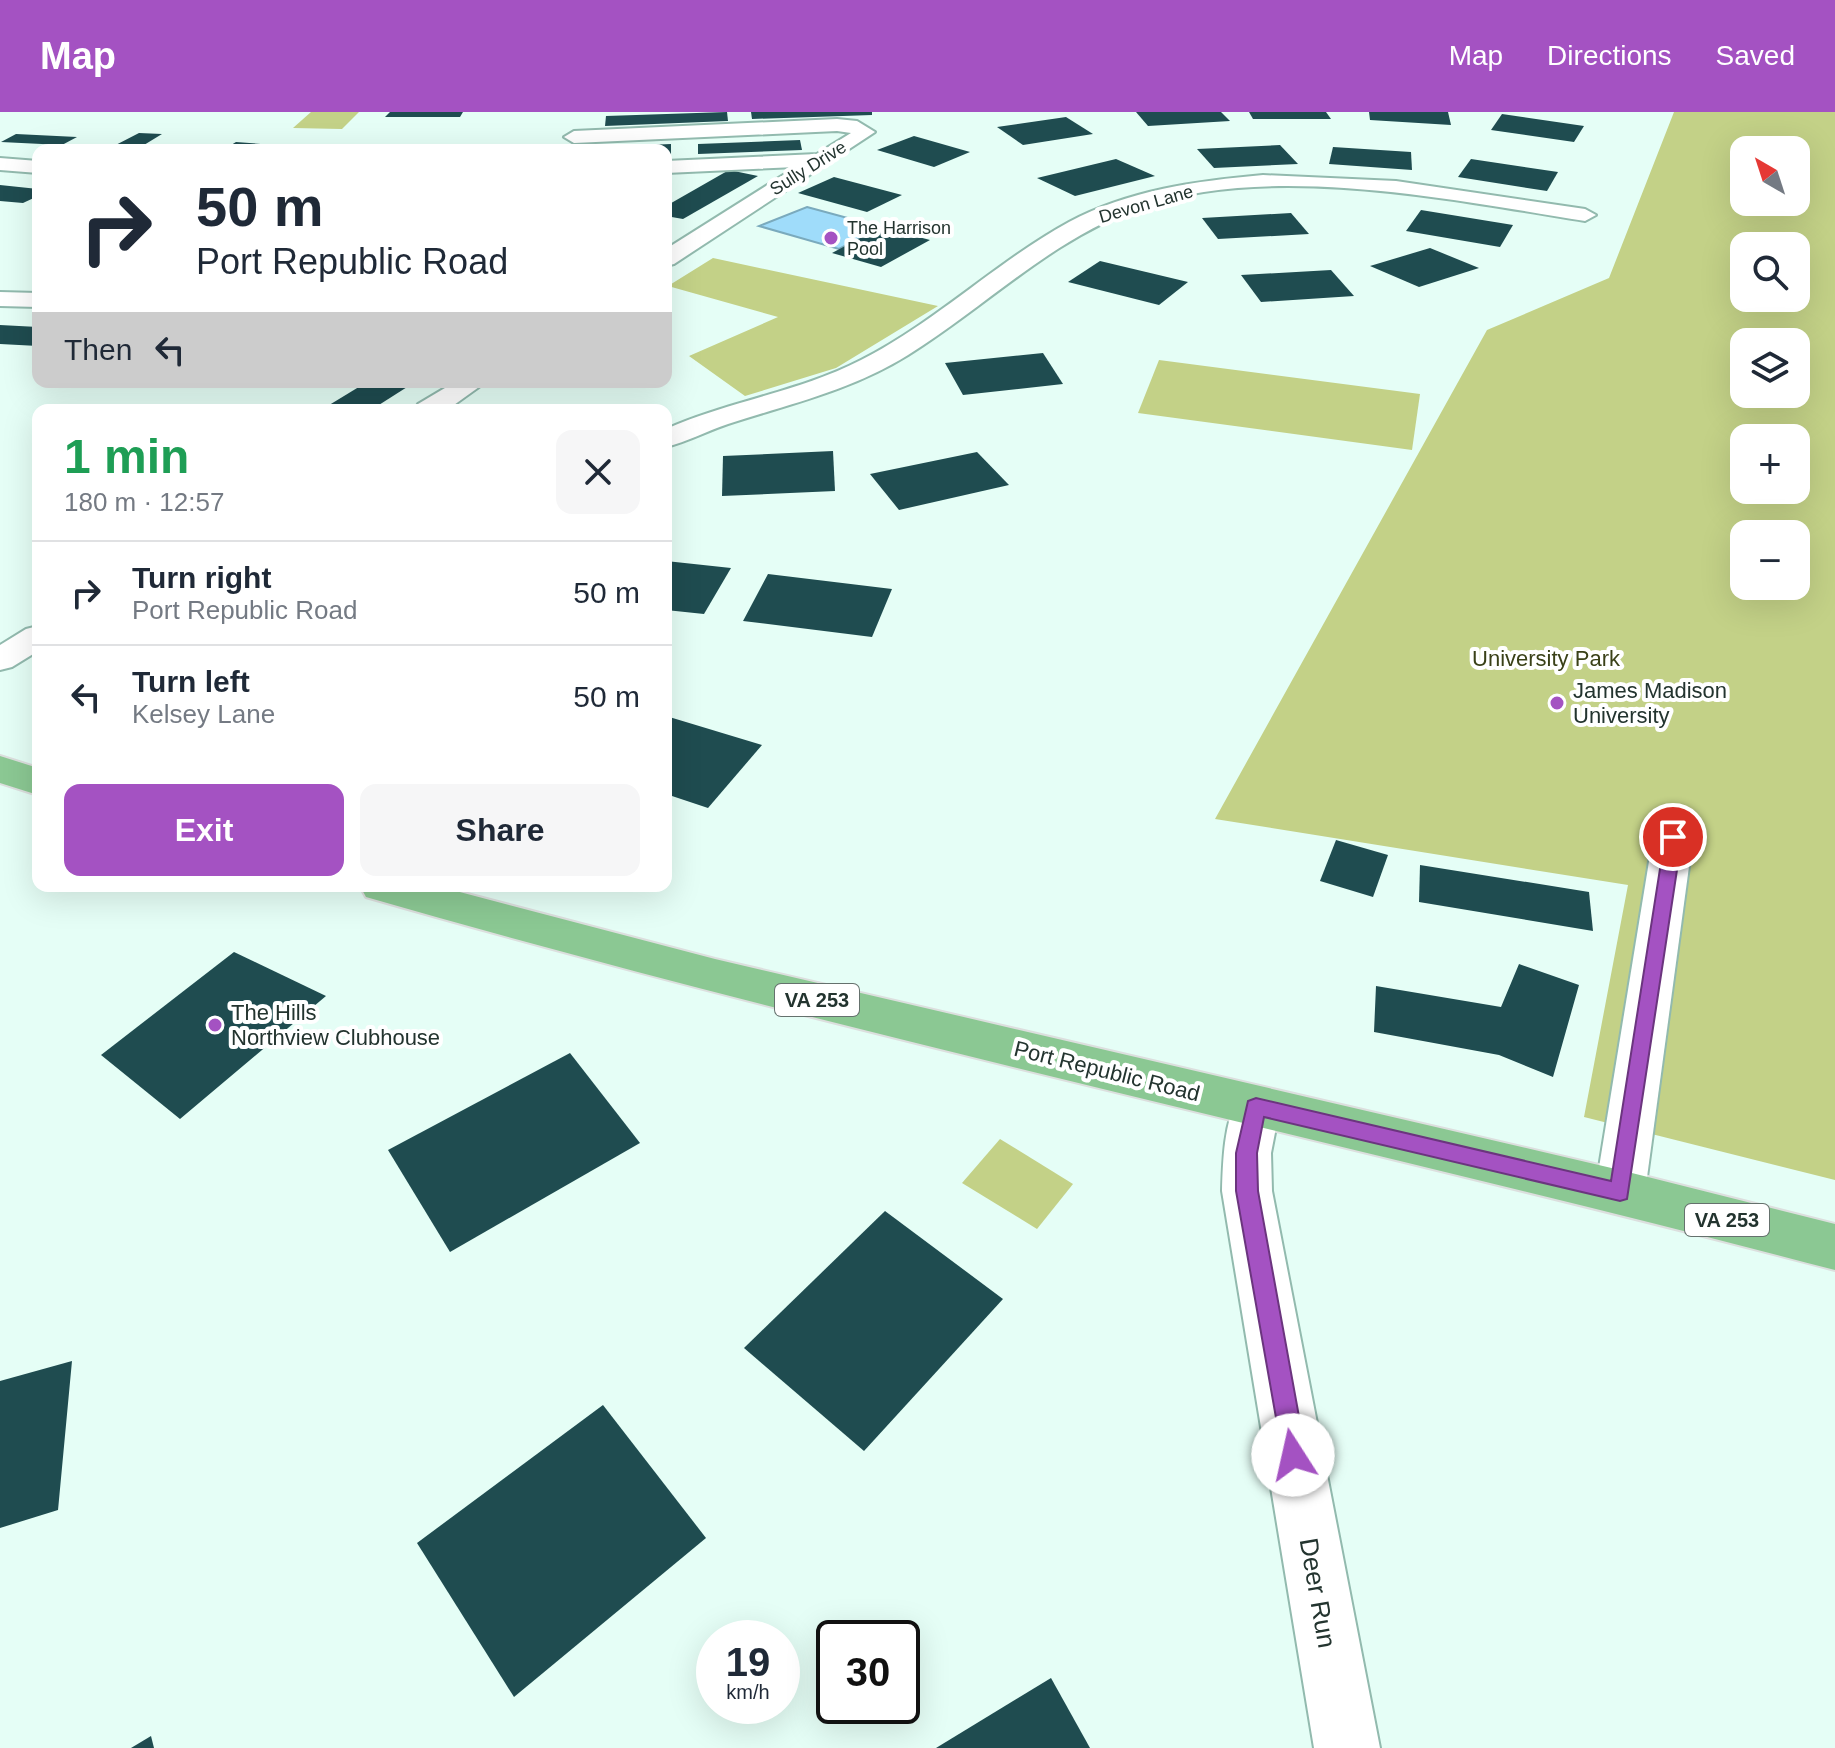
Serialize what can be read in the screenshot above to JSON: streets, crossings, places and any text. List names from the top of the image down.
{
  "streets": {
    "main road": ["VA 253", "Port Republic Road"],
    "street": ["Sully Drive", "Devon Lane", "Deer Run"]
  },
  "crossings": [
    ["Port Republic Road", "Deer Run"]
  ],
  "parks": ["University Park"],
  "places": ["The Harrison Pool", "James Madison University", "The Hills Northview Clubhouse"],
  "north": "top left",
  "page": {
    "header": "Map",
    "nav": ["Map", "Directions", "Saved"],
    "map_buttons": ["+", "−"],
    "turn": ["50 m", "Port Republic Road"],
    "then": "Then",
    "heading": ["1 min", "180 m · 12:57"],
    "list": [
      {
        "name": "Turn right",
        "note": "Port Republic Road",
        "value": "50 m"
      },
      {
        "name": "Turn left",
        "note": "Kelsey Lane",
        "value": "50 m"
      }
    ],
    "buttons": ["Exit", "Share"],
    "speed": "19 km/h",
    "limit": "30"
  }
}
